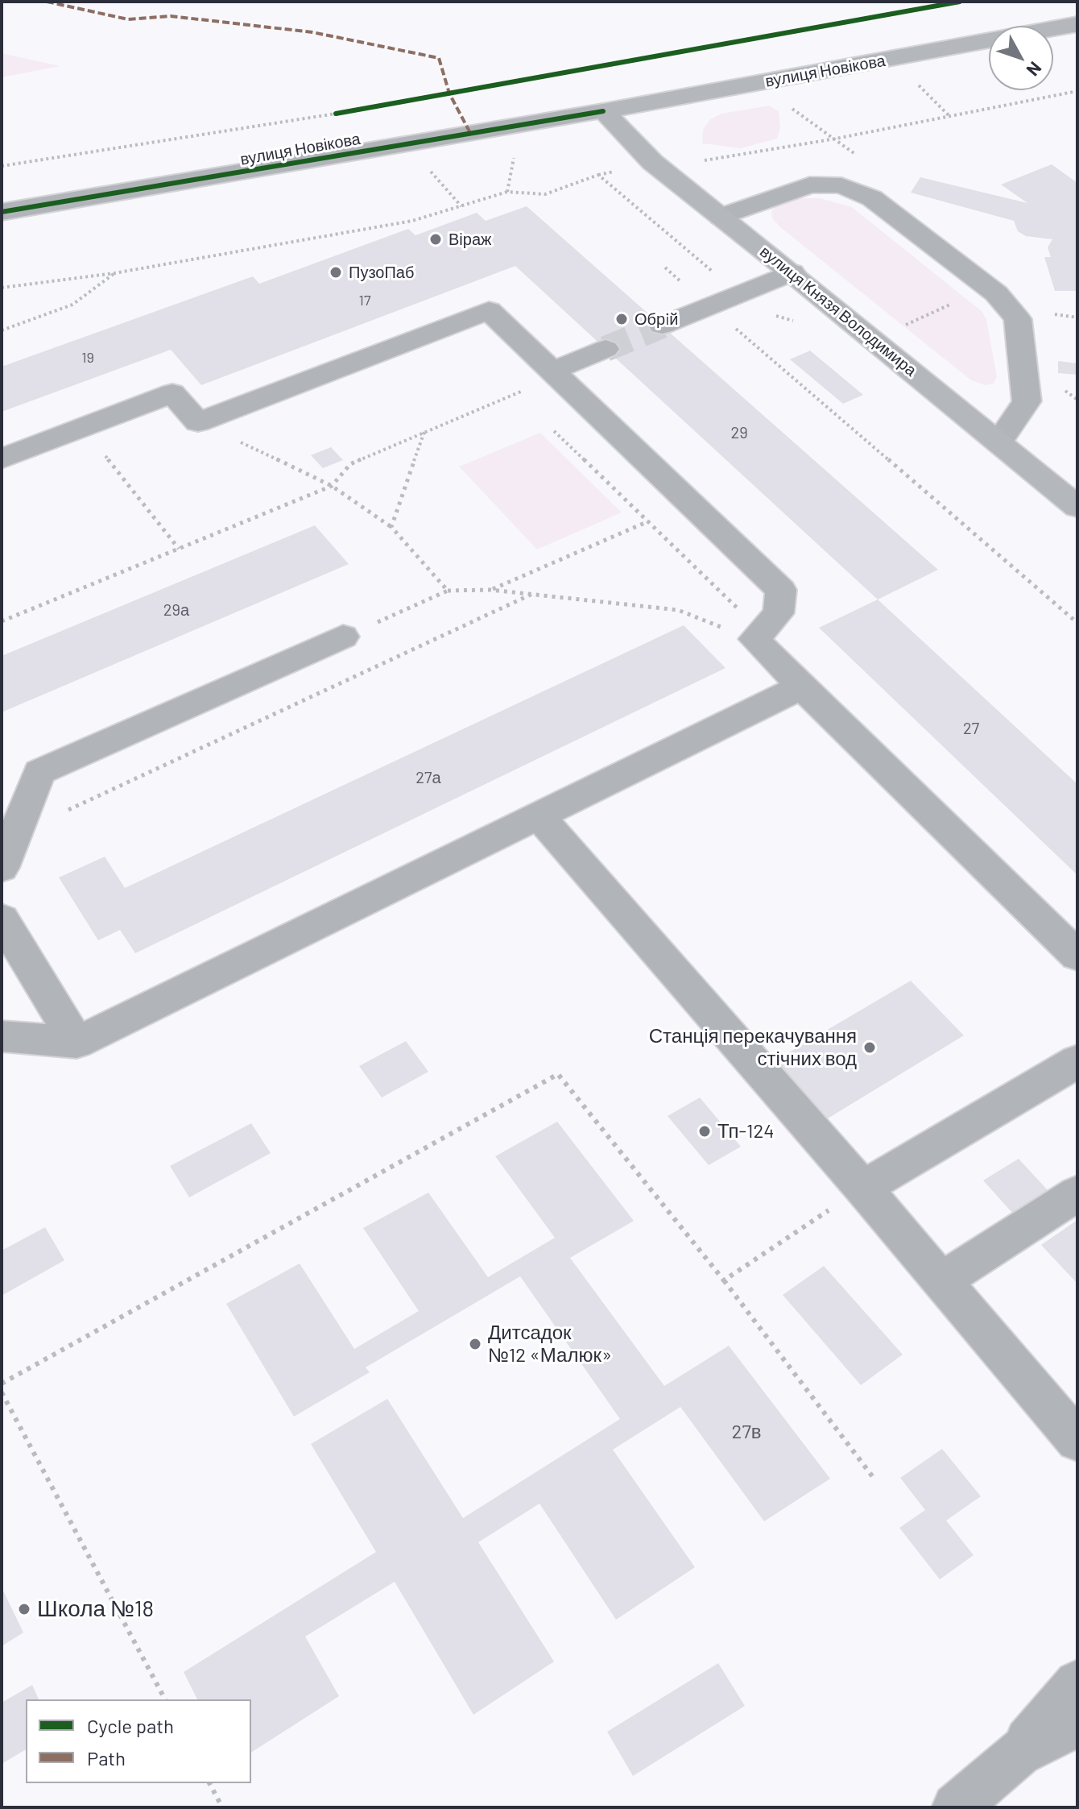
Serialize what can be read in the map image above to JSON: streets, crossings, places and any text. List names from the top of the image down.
{
  "streets": {
    "main road": ["вулиця Новікова", "вулиця Князя Володимира"]
  },
  "crossings": [
    ["вулиця Новікова", "вулиця Князя Володимира"]
  ],
  "places": [
    "Віраж",
    "ПузоПаб",
    "Обрiй",
    "Станція перекачування стічних вод",
    "Тп-124",
    "Дитсадок №12 «Малюк»",
    "Школа №18"
  ],
  "house_numbers": [
    "17",
    "19",
    "29",
    "29а",
    "27",
    "27а",
    "27в"
  ],
  "legend": ["Cycle path", "Path"],
  "north": "bottom right"
}
